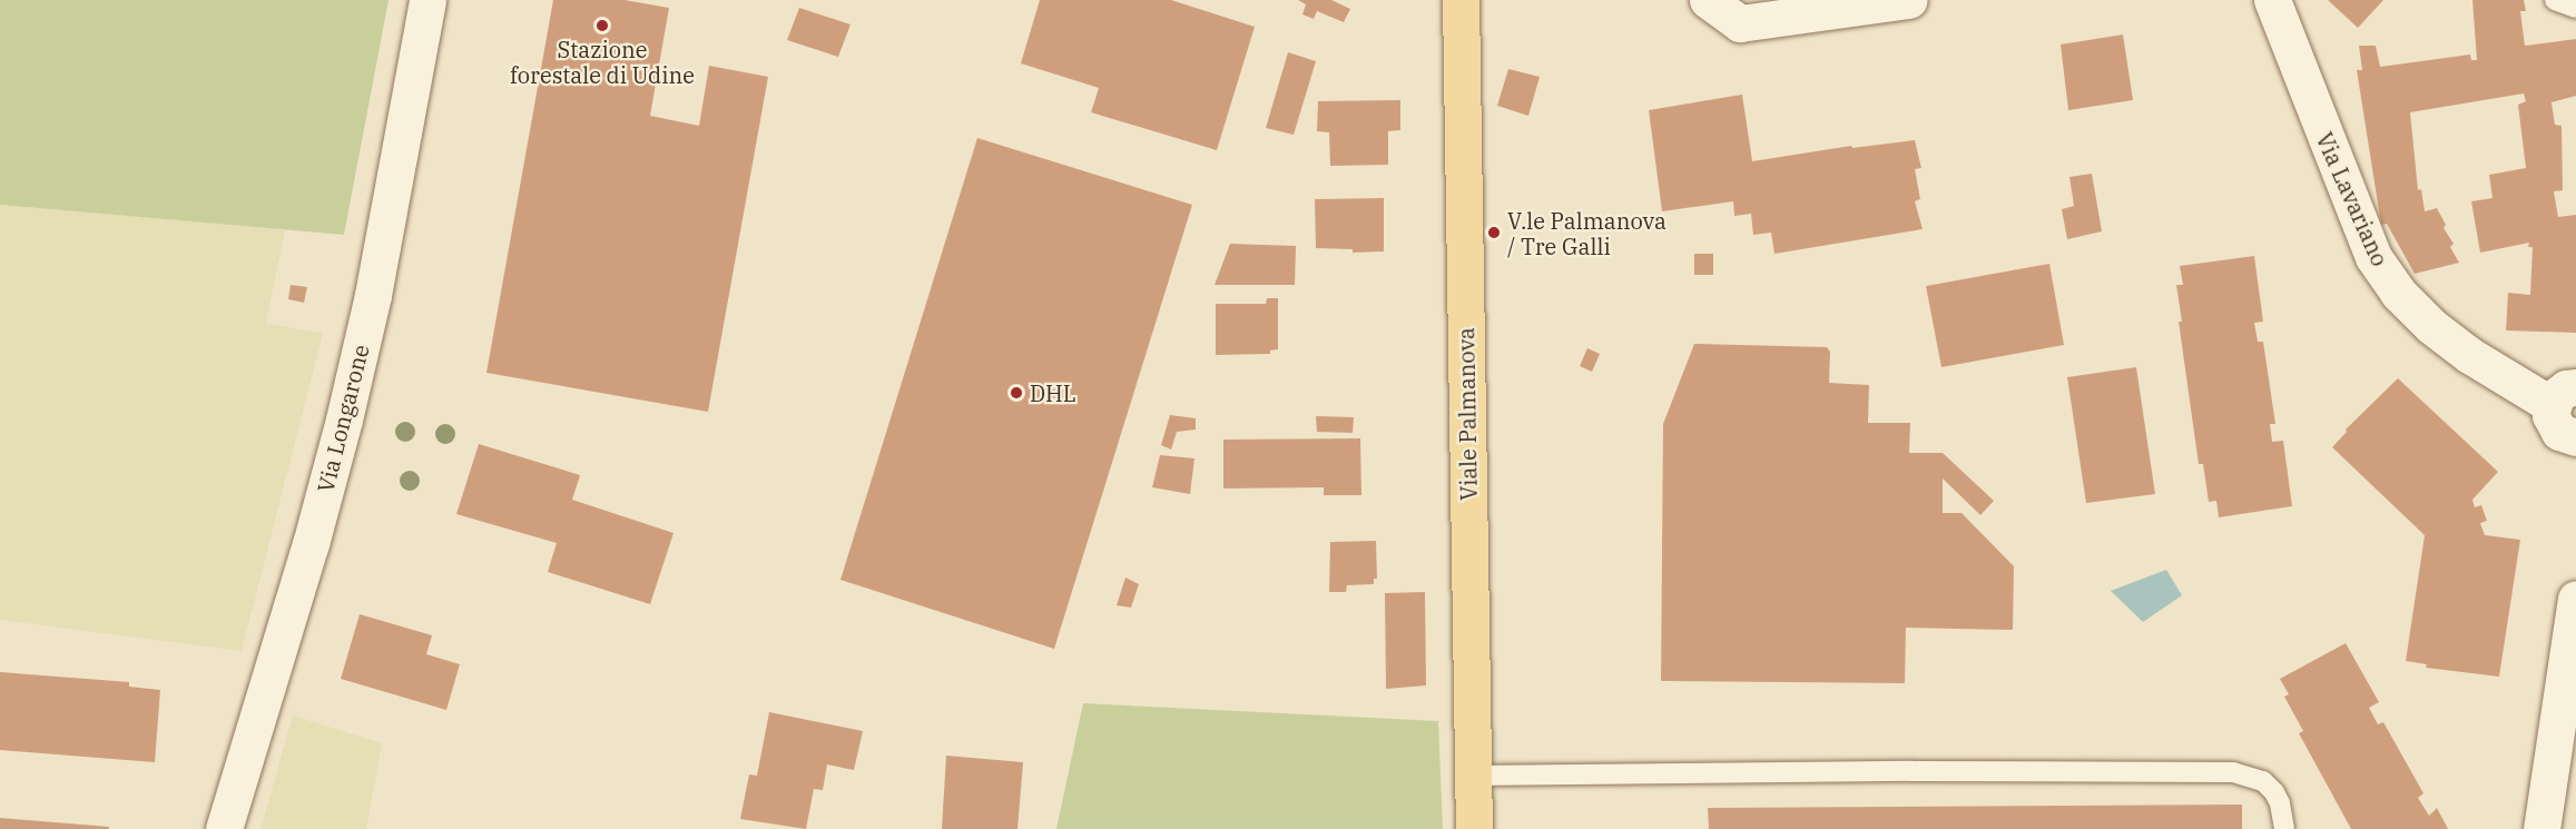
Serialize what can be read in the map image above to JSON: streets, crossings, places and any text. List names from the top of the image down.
{
  "streets": {
    "main road": ["Viale Palmanova"],
    "street": ["Via Lavariano", "Via Longarone"]
  },
  "places": ["Stazione forestale di Udine", "V.le Palmanova / Tre Galli", "DHL"]
}
